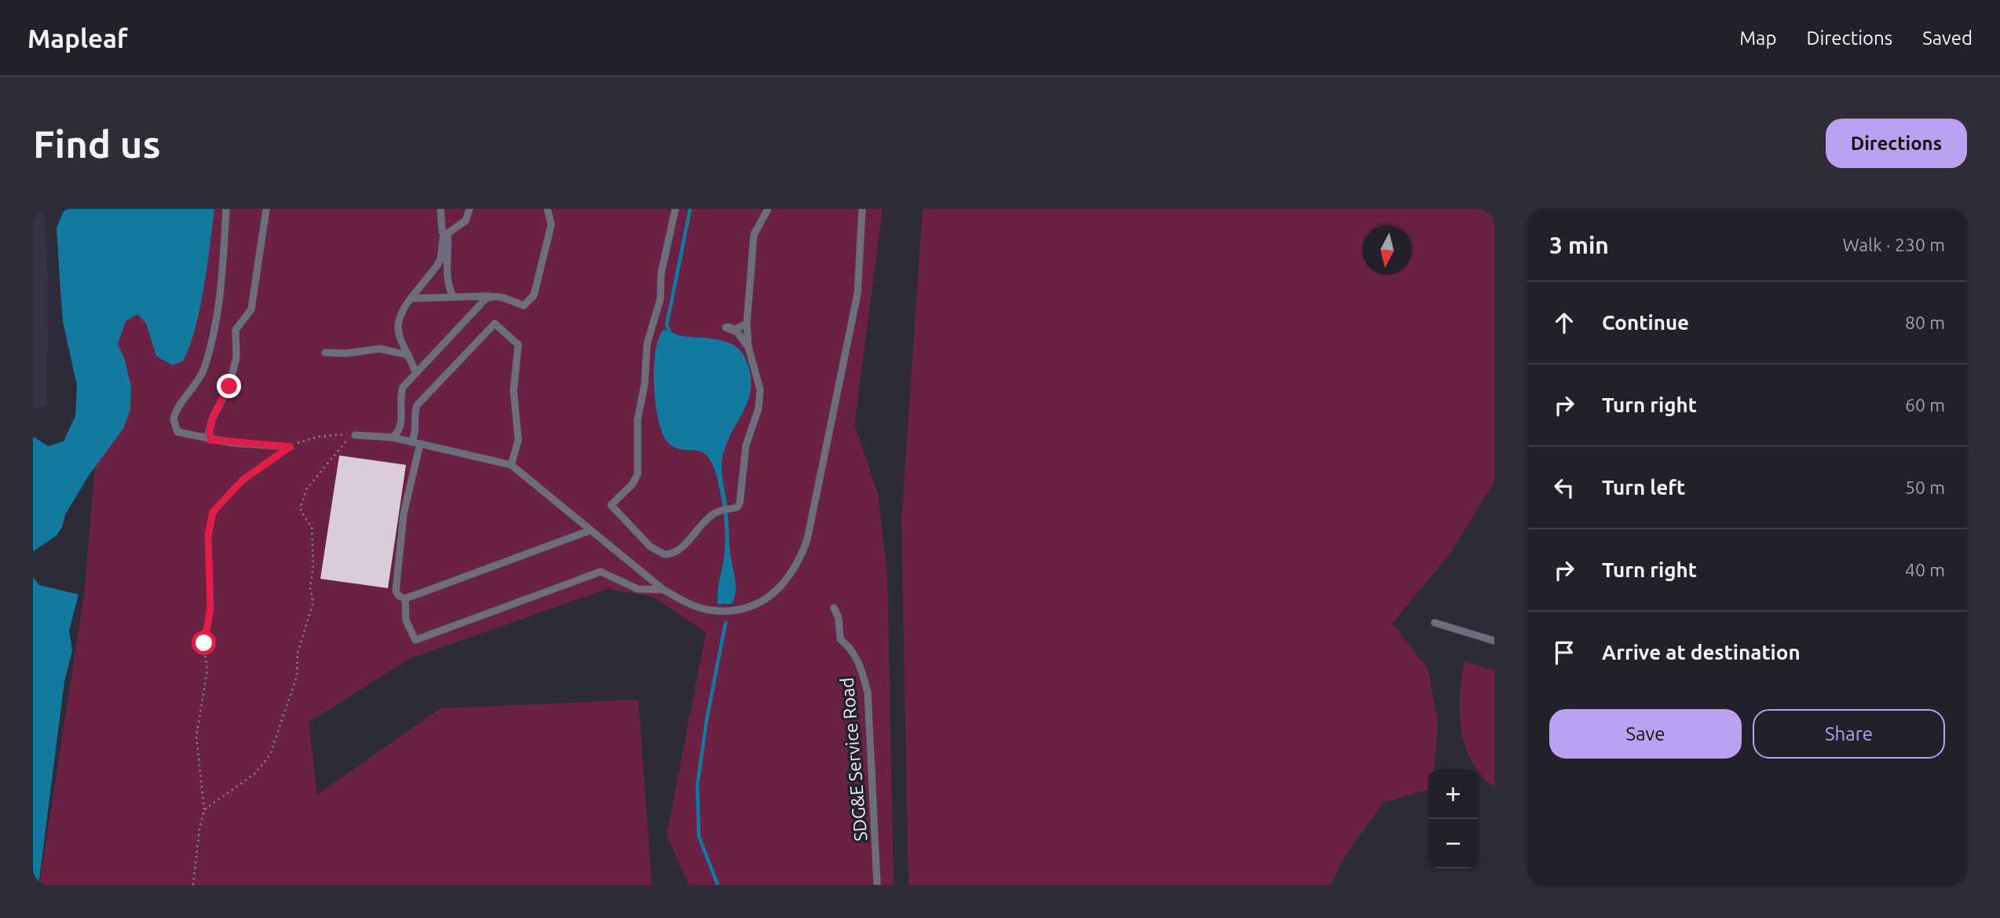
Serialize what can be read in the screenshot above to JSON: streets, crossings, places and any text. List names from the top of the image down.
{
  "streets": {
    "lane": ["SDG&E Service Road"]
  },
  "north": "bottom",
  "page": {
    "header": "Mapleaf",
    "nav": ["Map", "Directions", "Saved"],
    "buttons": [
      "Directions",
      ["Save", "Share"]
    ],
    "title": "Find us",
    "heading": ["3 min", "Walk · 230 m"],
    "list": [
      ["Continue", "80 m"],
      ["Turn right", "60 m"],
      ["Turn left", "50 m"],
      ["Turn right", "40 m"],
      "Arrive at destination"
    ],
    "map_buttons": ["+", "−"]
  }
}
